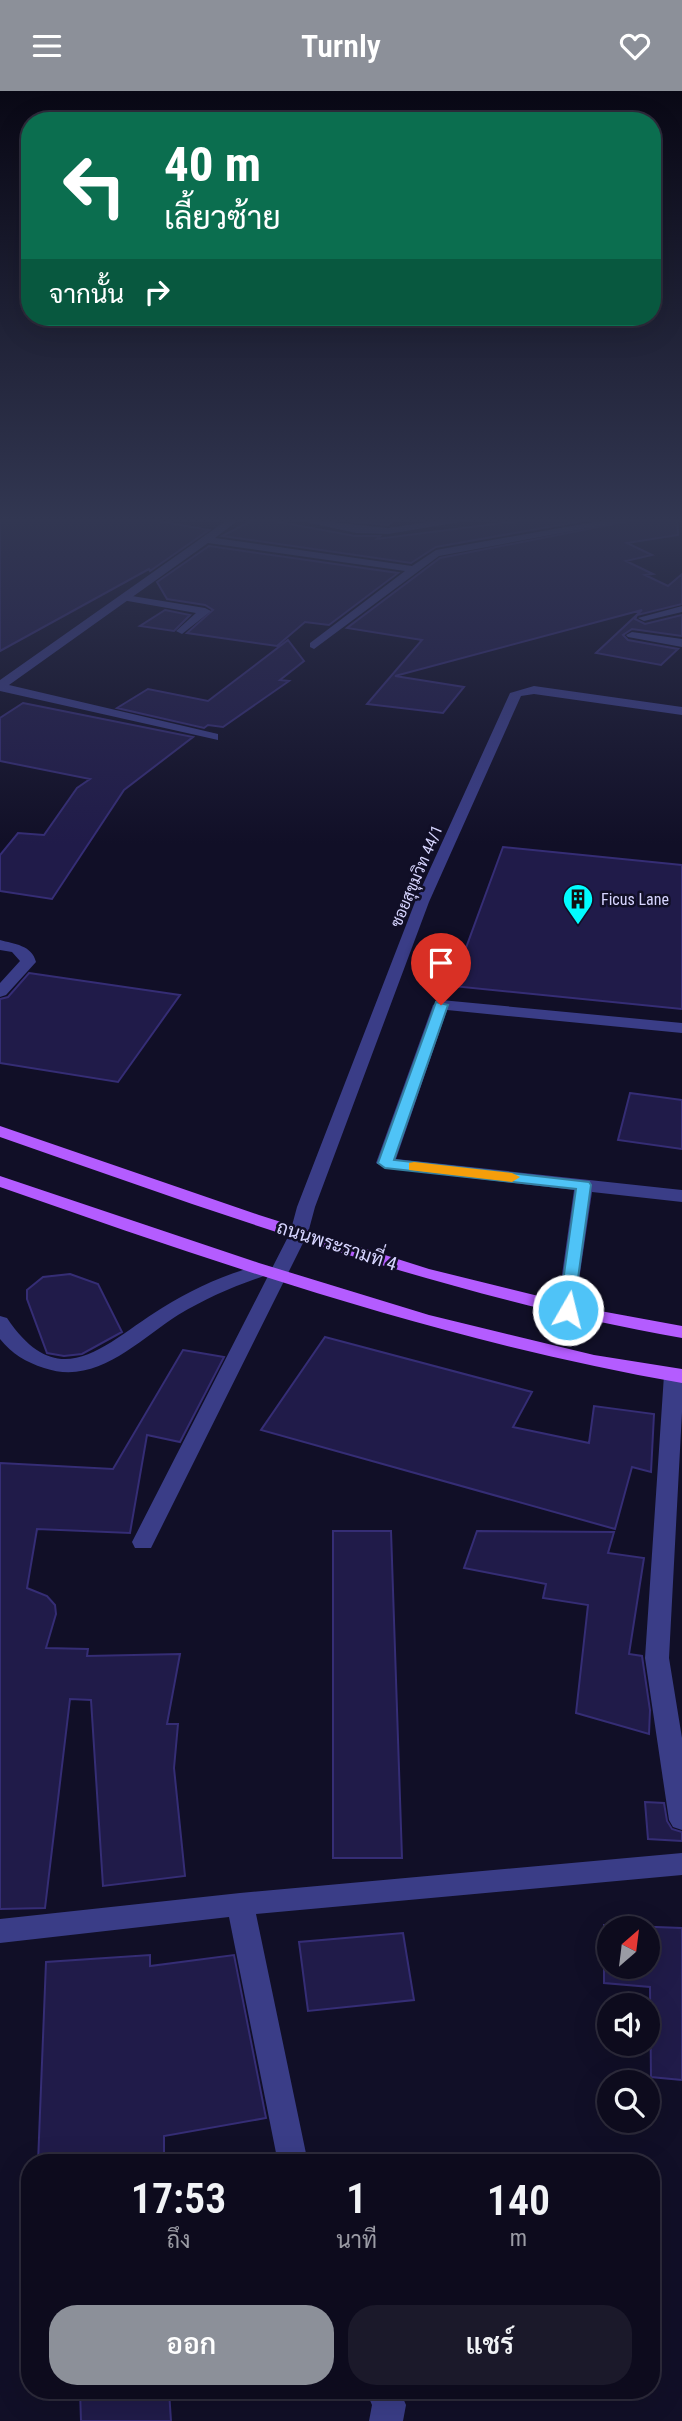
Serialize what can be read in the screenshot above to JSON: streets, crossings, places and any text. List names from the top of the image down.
{
  "streets": {
    "main road": ["ถนนพระรามที่ 4"],
    "street": ["ซอยสุขุมวิท 44/1"]
  },
  "crossings": [
    ["ซอยสุขุมวิท 44/1", "ถนนพระรามที่ 4"]
  ],
  "places": {
    "building": ["Ficus Lane"]
  },
  "north": "top right",
  "page": {
    "header": "Turnly",
    "turn": ["40 m", "เลี้ยวซ้าย"],
    "then": "จากนั้น",
    "eta": [
      "17:53",
      "ถึง",
      "1",
      "นาที",
      "140",
      "m"
    ],
    "buttons": ["ออก", "แชร์"]
  }
}
